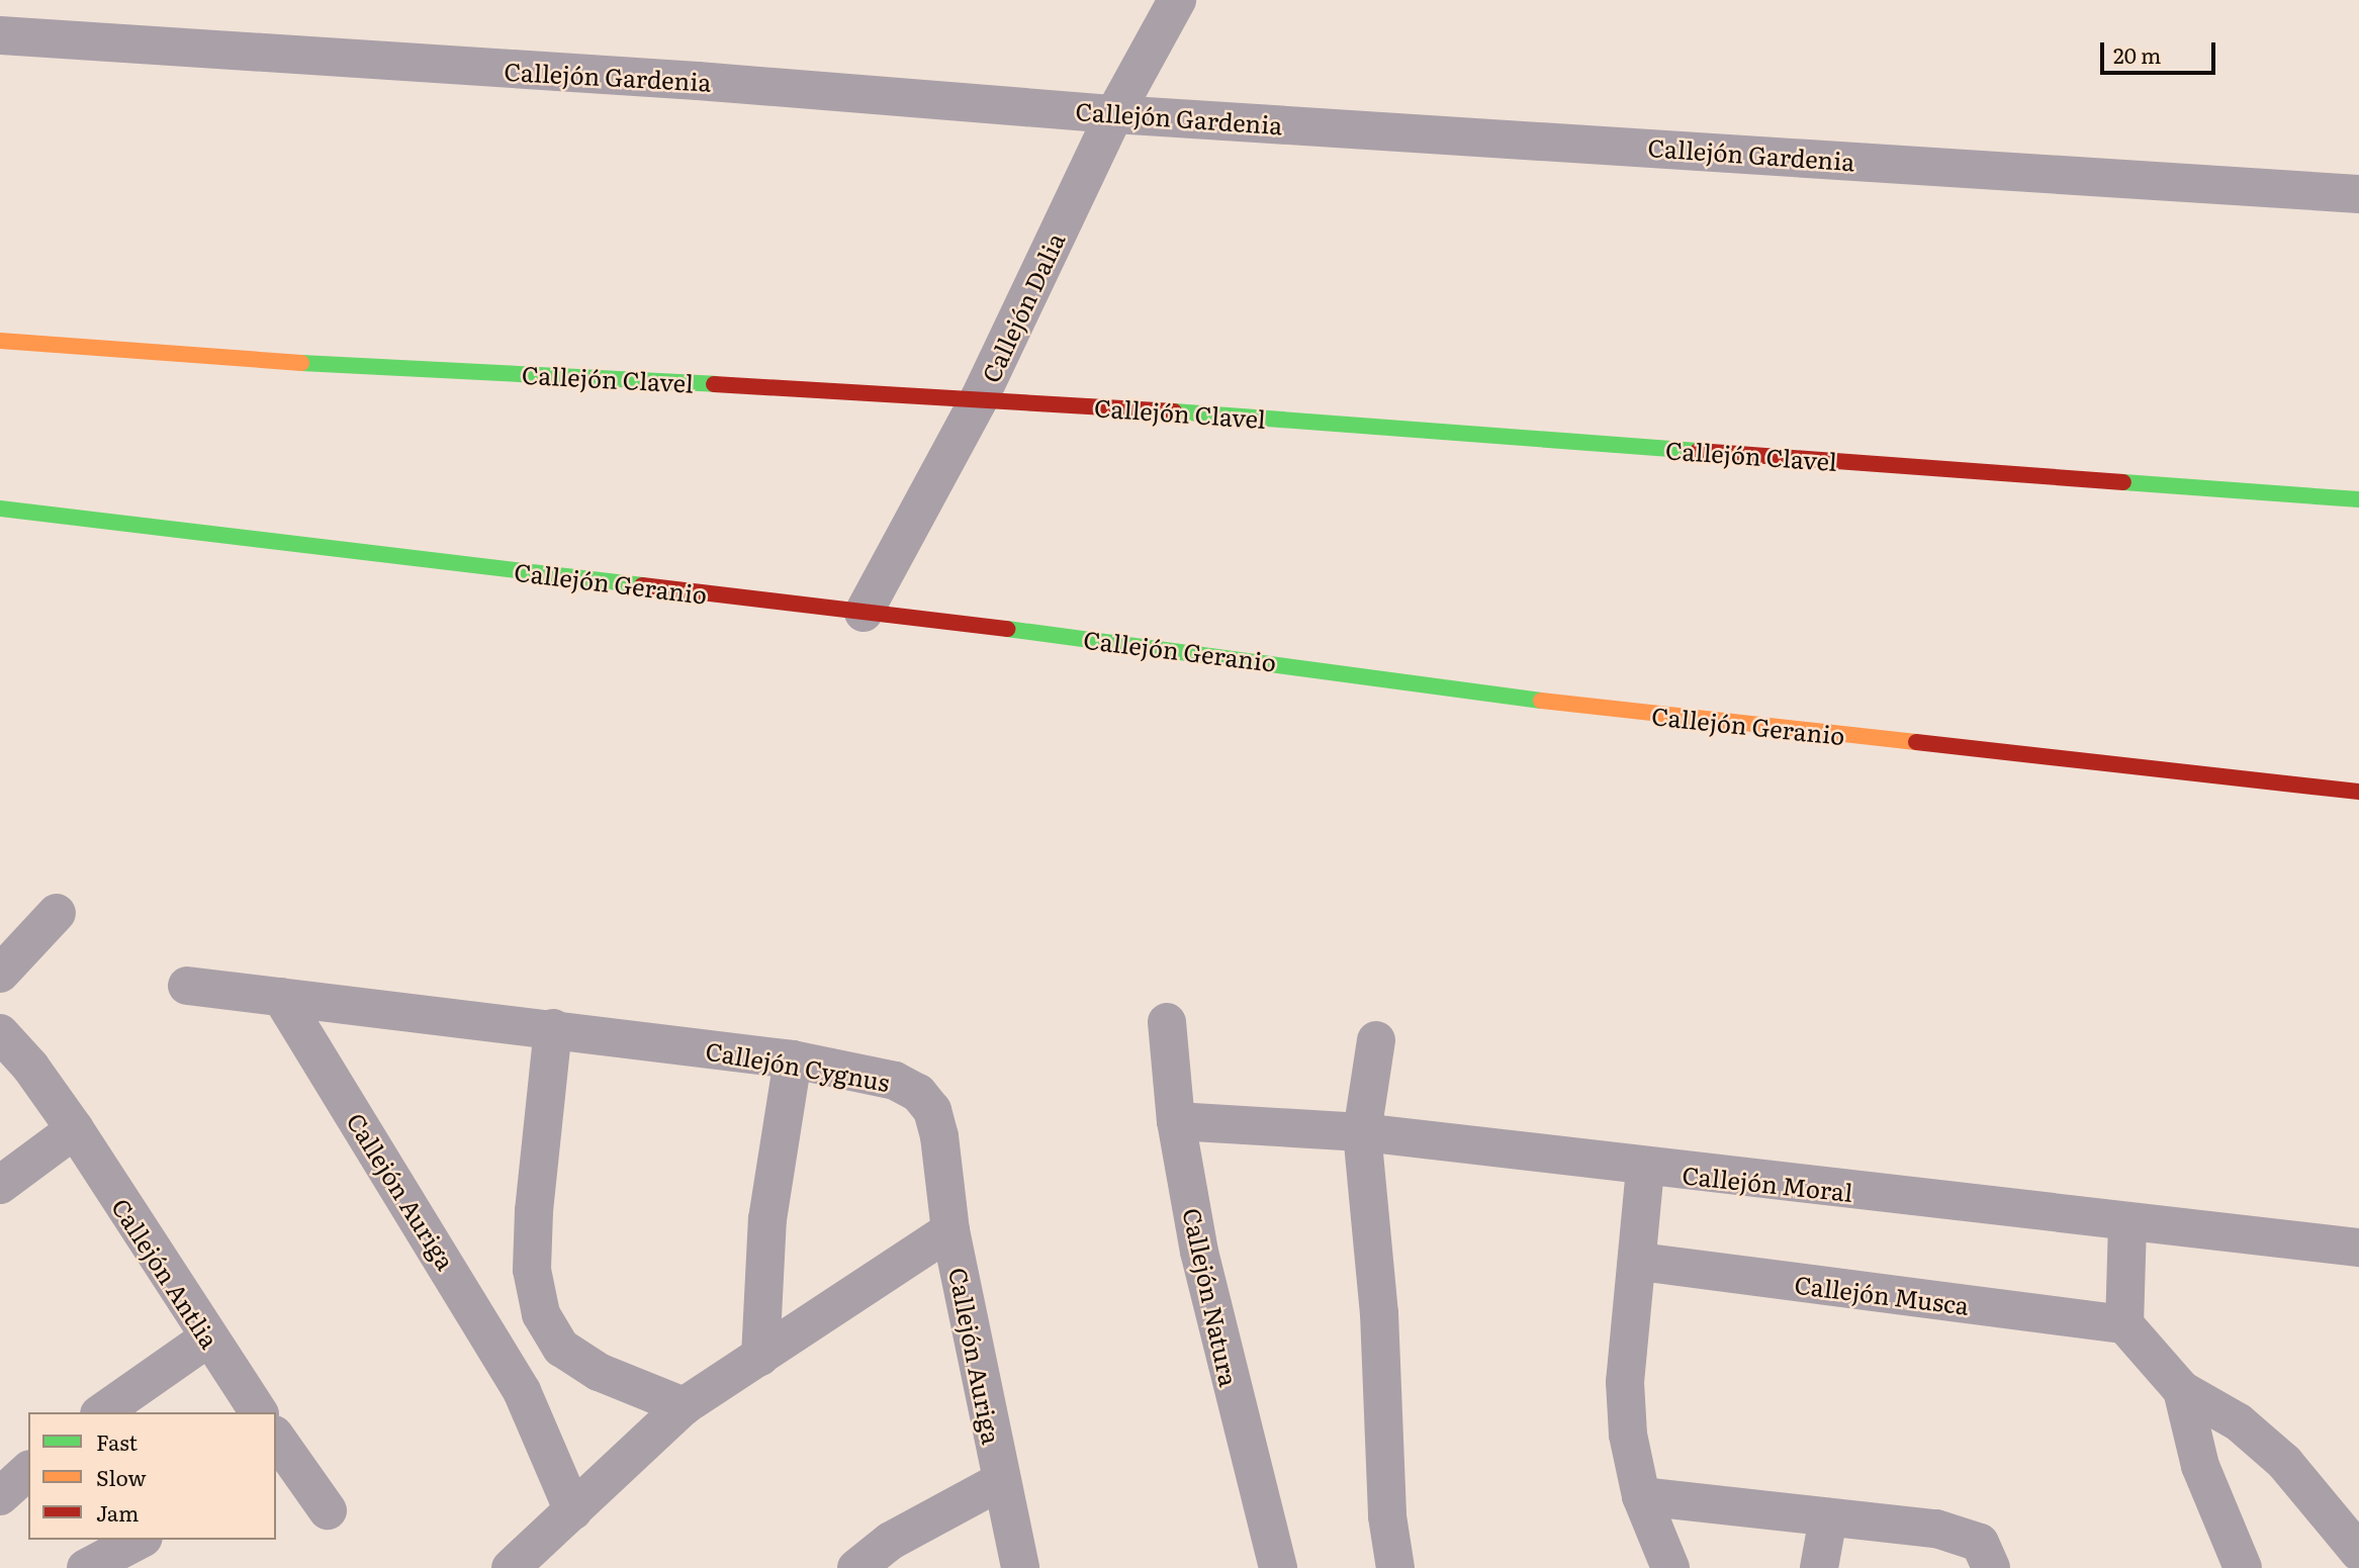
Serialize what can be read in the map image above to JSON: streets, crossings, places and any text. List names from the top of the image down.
{
  "streets": {
    "street": [
      "Callejón Gardenia",
      "Callejón Dalia",
      "Callejón Clavel",
      "Callejón Geranio",
      "Callejón Cygnus",
      "Callejón Moral",
      "Callejón Auriga",
      "Callejón Antlia",
      "Callejón Musca",
      "Callejón Natura"
    ]
  },
  "crossings": [
    ["Callejón Gardenia", "Callejón Dalia"],
    ["Callejón Dalia", "Callejón Clavel"],
    ["Callejón Dalia", "Callejón Geranio"],
    ["Callejón Cygnus", "Callejón Auriga"],
    ["Callejón Moral", "Callejón Natura"]
  ],
  "legend": ["Fast", "Slow", "Jam"],
  "scale_bar": "20 m"
}
